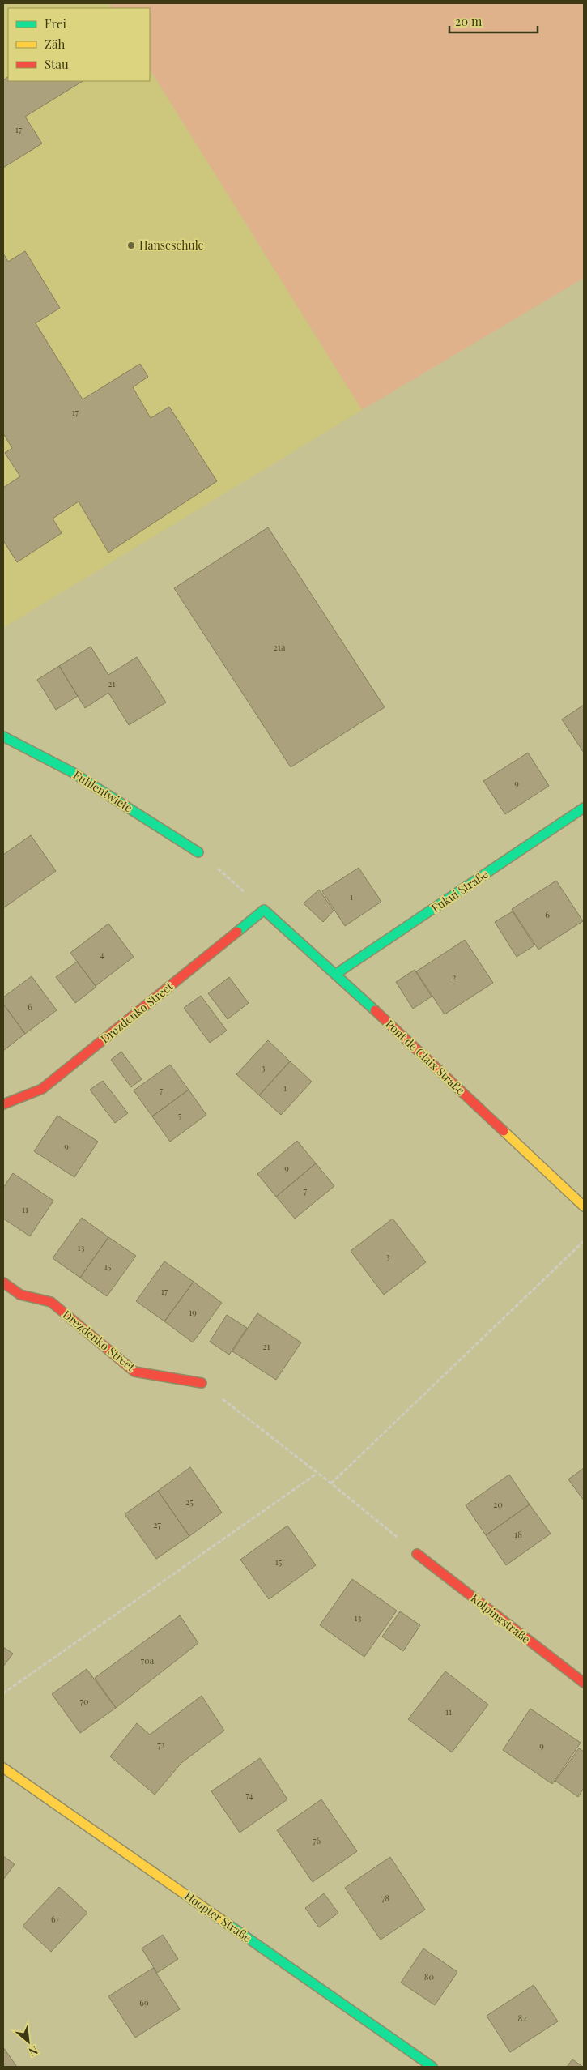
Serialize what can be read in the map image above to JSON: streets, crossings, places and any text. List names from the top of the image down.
{
  "streets": {
    "street": [
      "Fuhlentwiete",
      "Fukui Straße",
      "Drezdenko Street",
      "Pont de Claix Straße",
      "Kolpingstraße",
      "Hoopter Straße"
    ]
  },
  "crossings": [
    ["Fukui Straße", "Pont de Claix Straße"],
    ["Drezdenko Street", "Pont de Claix Straße"]
  ],
  "places": ["Hanseschule"],
  "house_numbers": [
    "17",
    "17",
    "21a",
    "21",
    "9",
    "1",
    "6",
    "4",
    "2",
    "6",
    "3",
    "1",
    "7",
    "5",
    "9",
    "9",
    "7",
    "11",
    "13",
    "3",
    "15",
    "17",
    "19",
    "21",
    "25",
    "20",
    "27",
    "18",
    "15",
    "13",
    "70a",
    "70",
    "11",
    "72",
    "9",
    "74",
    "76",
    "78",
    "67",
    "80",
    "69",
    "82"
  ],
  "legend": ["Frei", "Zäh", "Stau"],
  "scale_bar": "20 m",
  "north": "bottom right"
}
